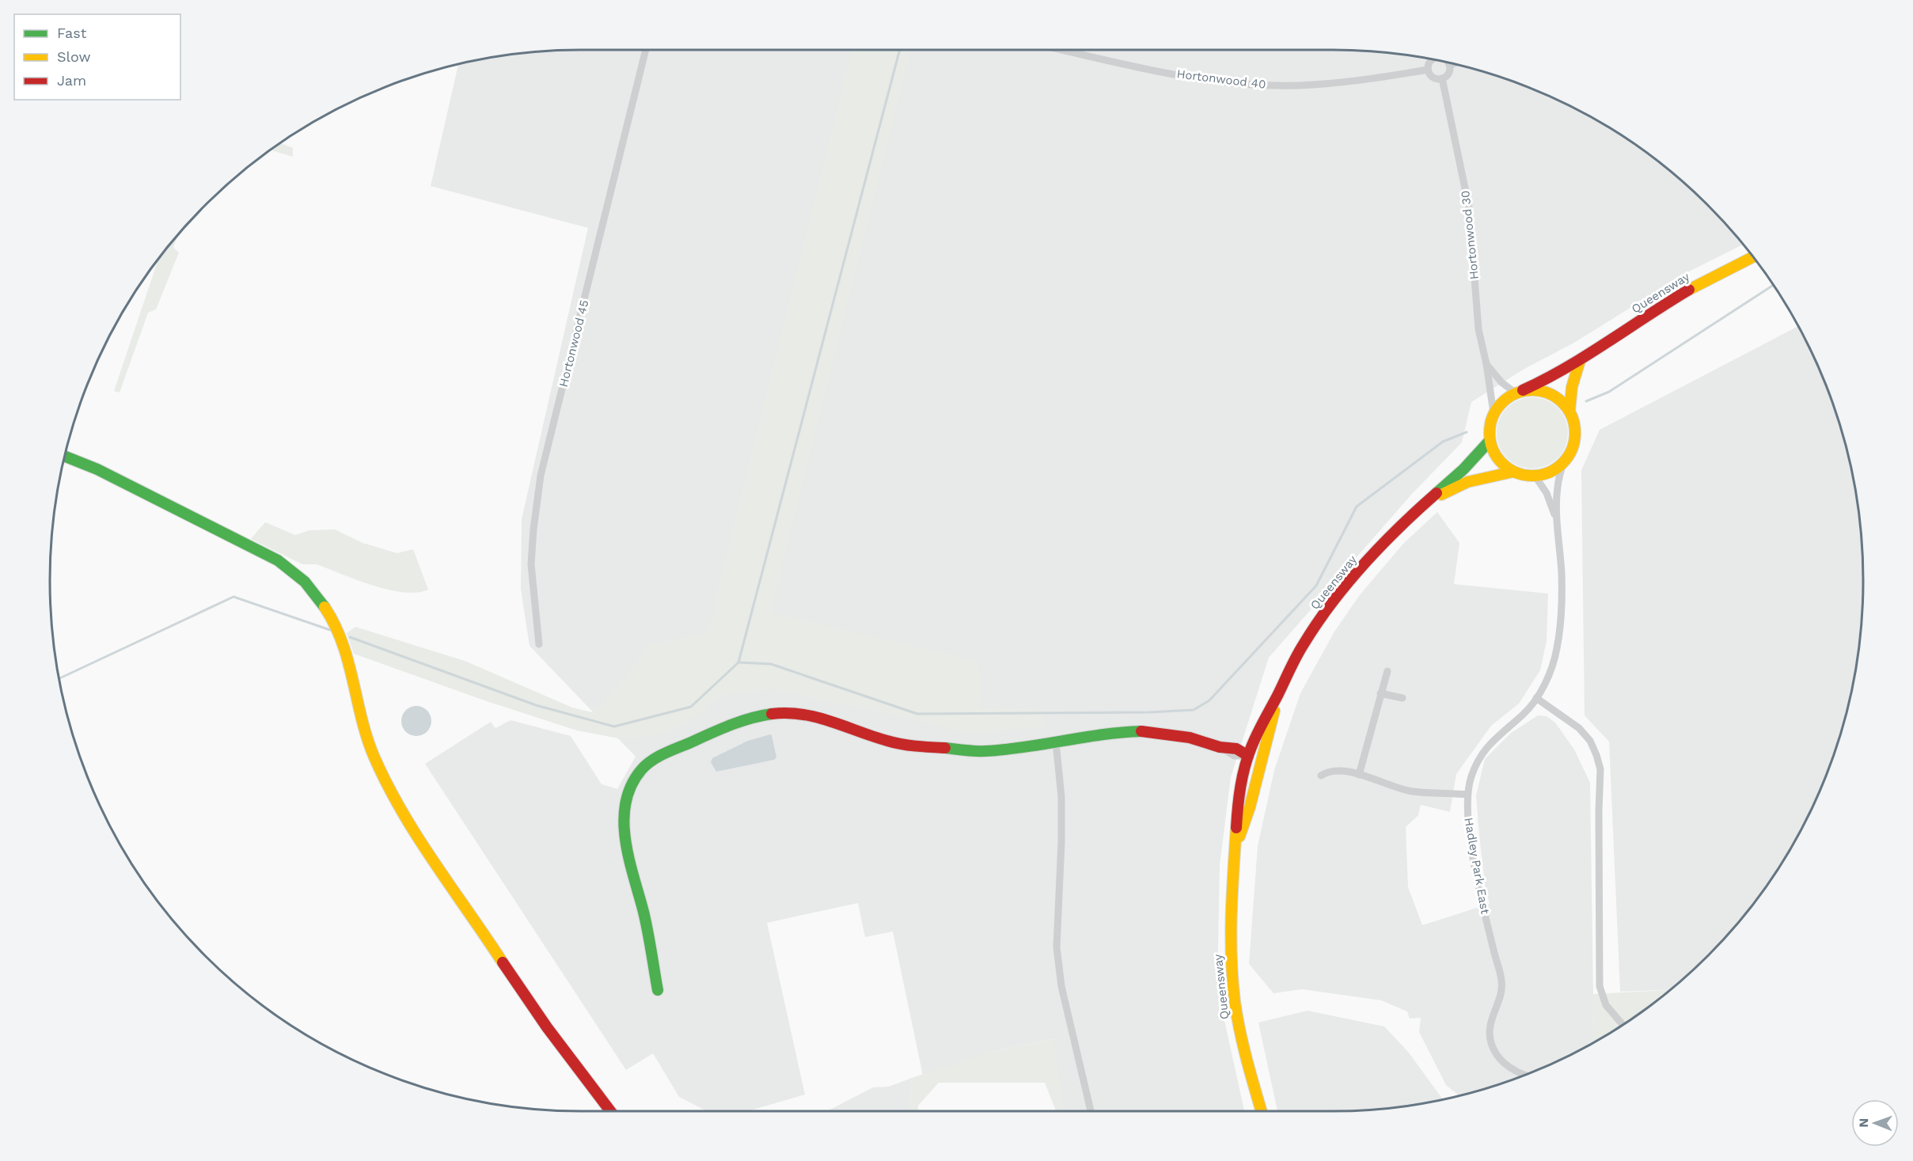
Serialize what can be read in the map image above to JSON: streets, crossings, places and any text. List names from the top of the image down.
{
  "streets": {
    "street": [
      "Hortonwood 40",
      "Hortonwood 30",
      "Queensway",
      "Hortonwood 45",
      "Hadley Park East"
    ]
  },
  "crossings": [
    ["Hortonwood 30", "Queensway"],
    ["Hortonwood 30", "Hadley Park East"],
    ["Queensway", "Hadley Park East"]
  ],
  "legend": ["Fast", "Slow", "Jam"],
  "north": "left"
}
